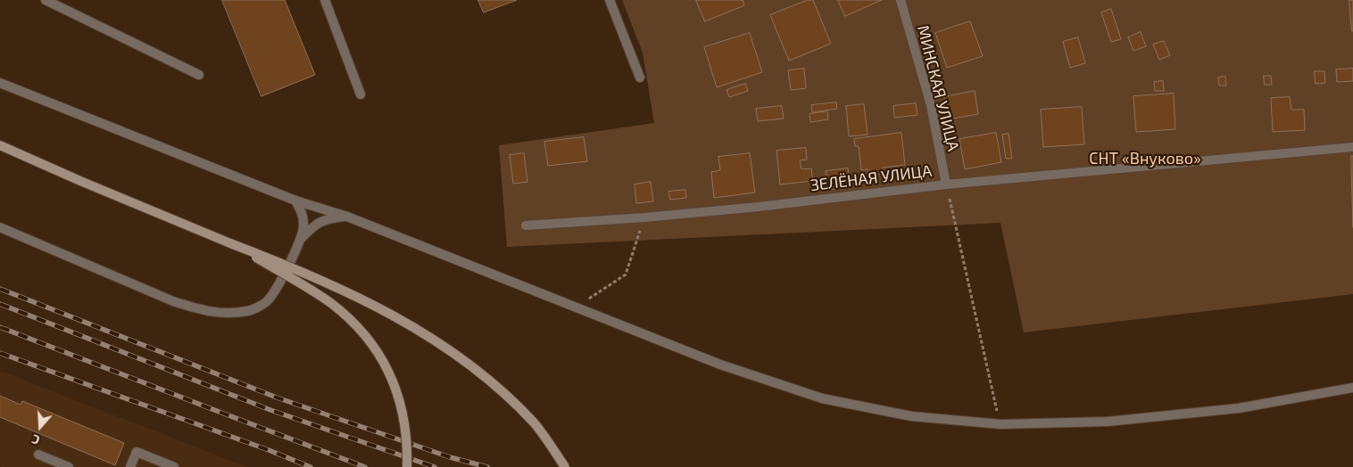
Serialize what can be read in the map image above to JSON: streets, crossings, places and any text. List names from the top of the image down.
{
  "streets": {
    "street": ["МИНСКАЯ УЛИЦА", "ЗЕЛЁНАЯ УЛИЦА"]
  },
  "crossings": [
    ["МИНСКАЯ УЛИЦА", "ЗЕЛЁНАЯ УЛИЦА"]
  ],
  "parks": ["СНТ «Внуково»"],
  "north": "bottom"
}
